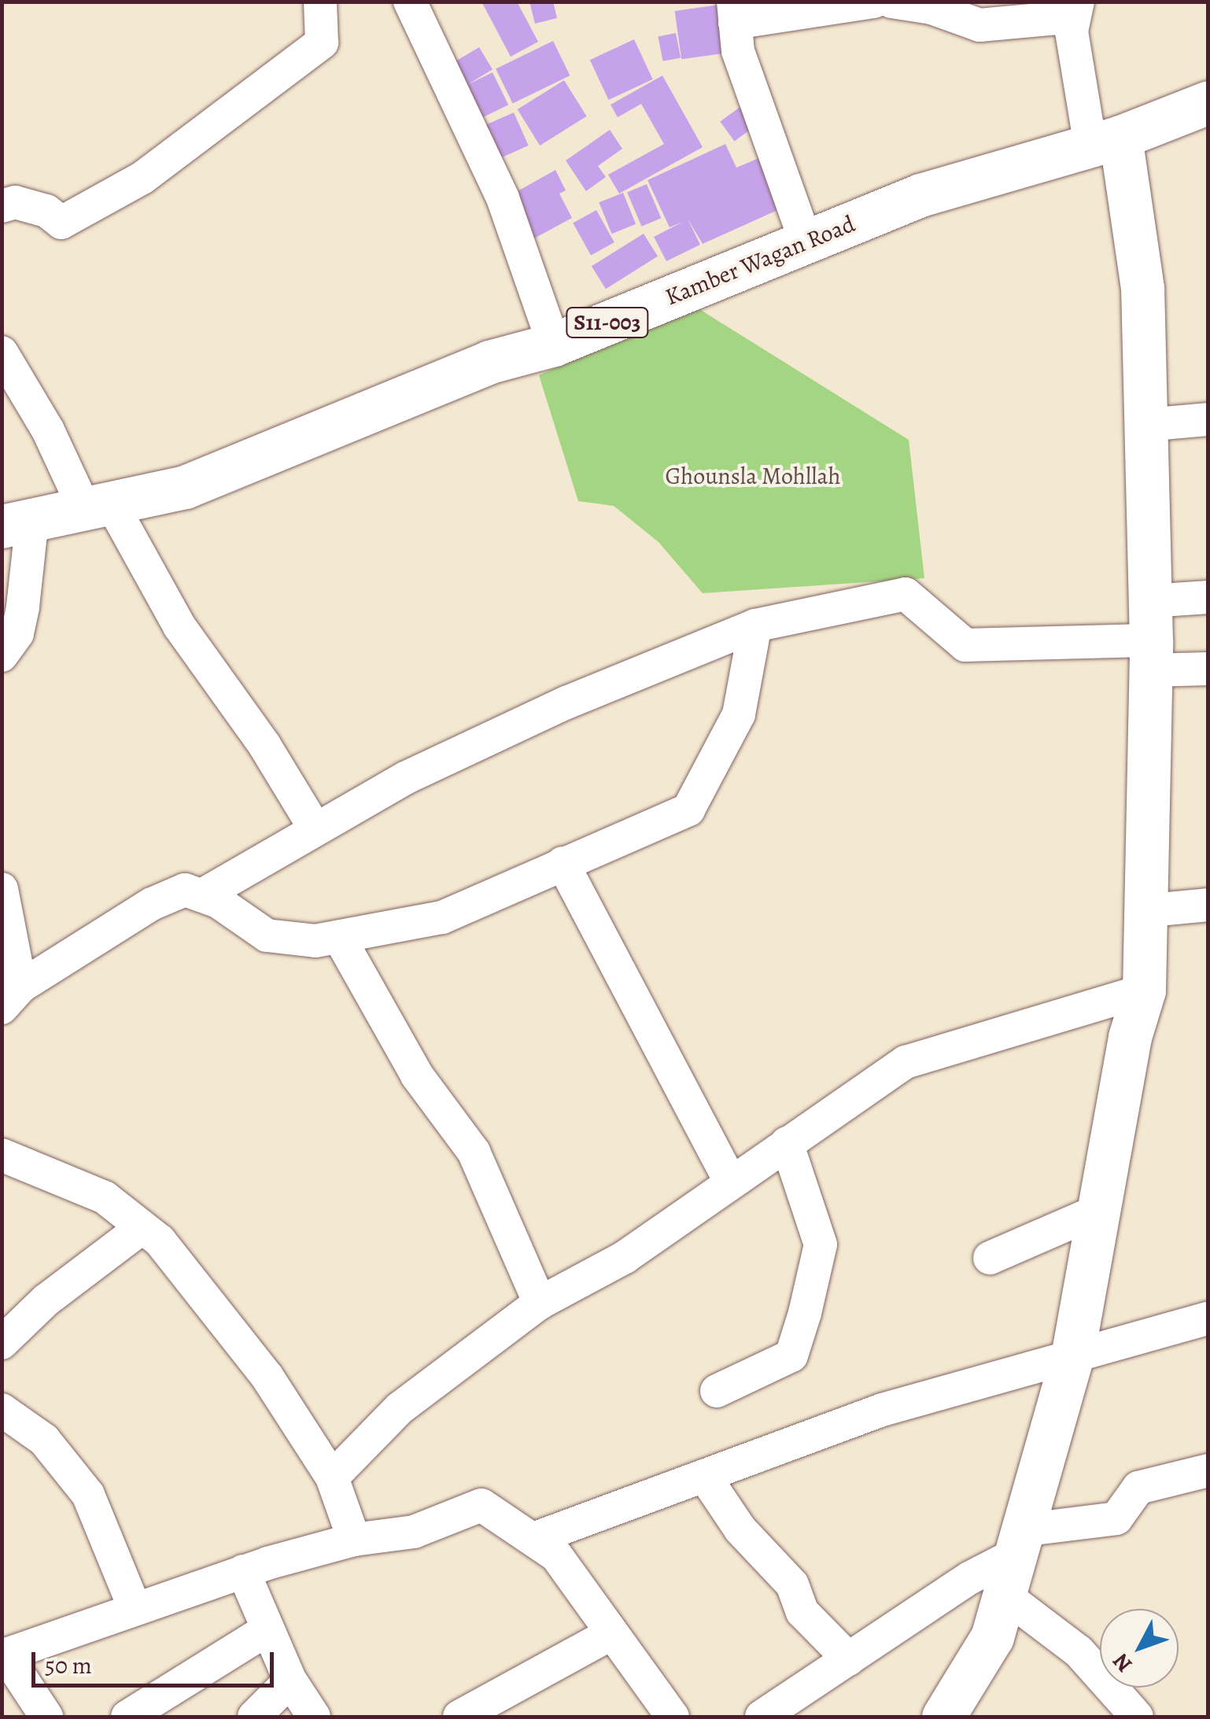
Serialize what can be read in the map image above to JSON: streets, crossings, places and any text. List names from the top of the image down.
{
  "streets": {
    "main road": ["Kamber Wagan Road", "S11-003"]
  },
  "parks": ["Ghounsla Mohllah"],
  "scale_bar": "50 m",
  "north": "bottom left"
}
